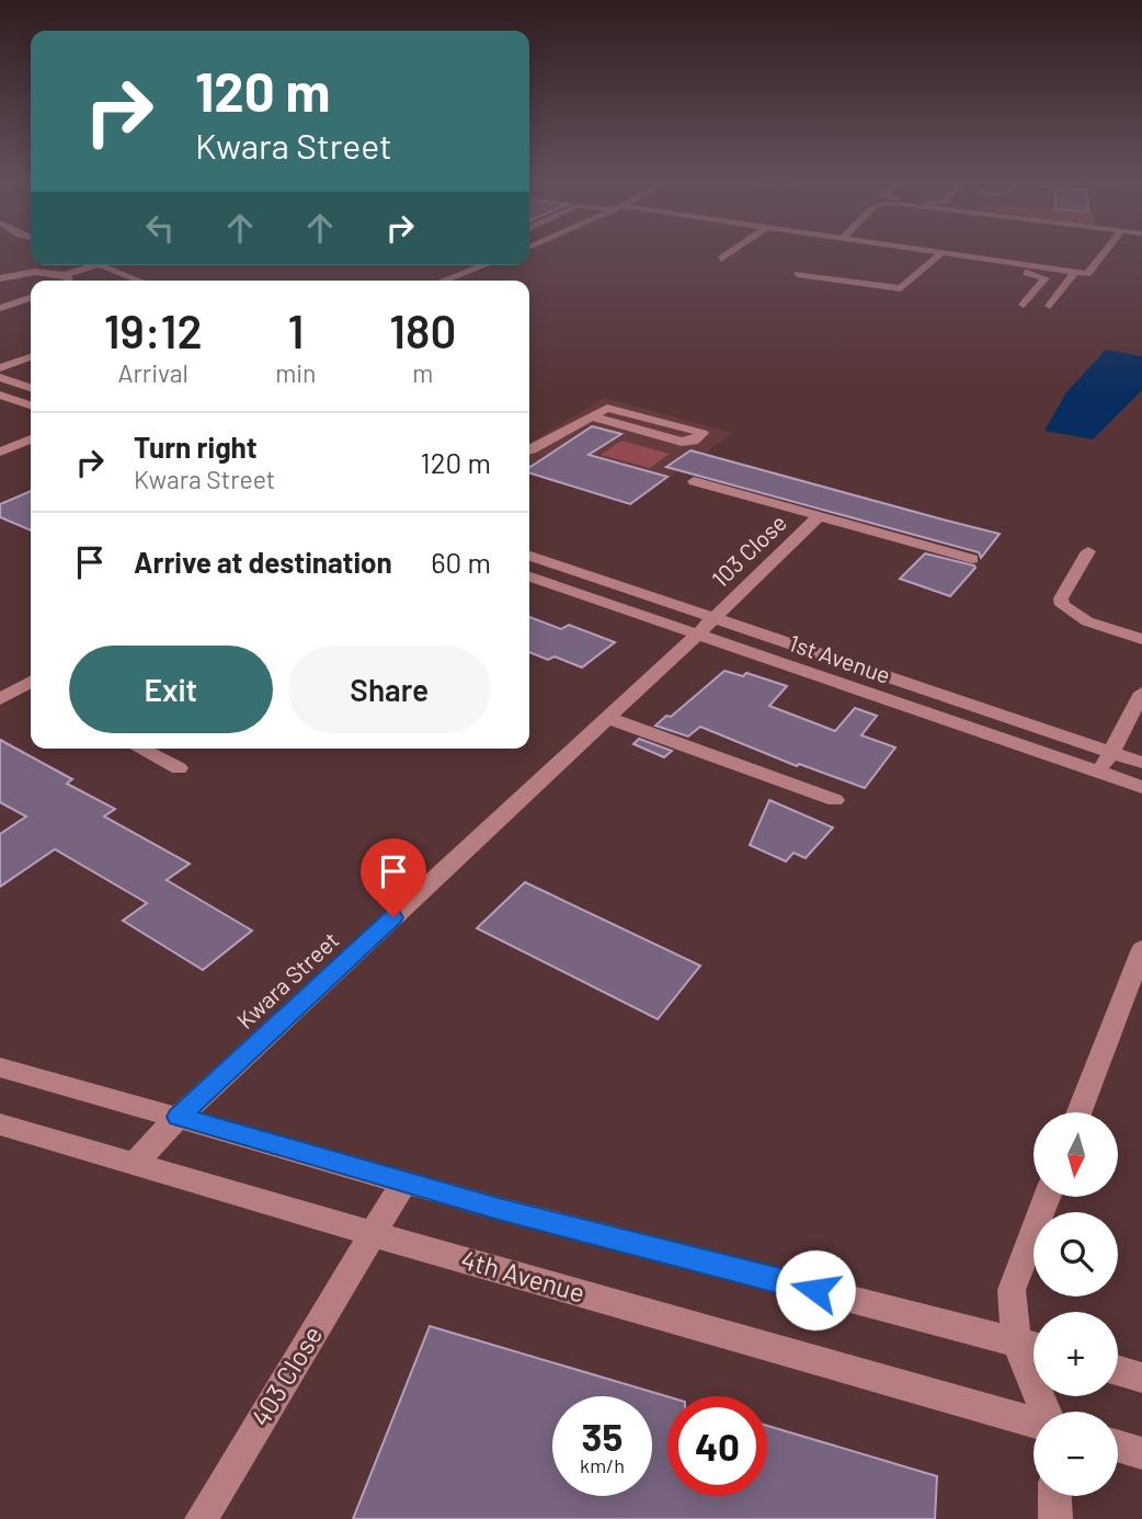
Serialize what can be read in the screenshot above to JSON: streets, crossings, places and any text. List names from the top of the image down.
{
  "streets": {
    "street": [
      "103 Close",
      "1st Avenue",
      "Kwara Street",
      "4th Avenue",
      "403 Close"
    ]
  },
  "crossings": [
    ["103 Close", "1st Avenue"],
    ["103 Close", "Kwara Street"],
    ["1st Avenue", "Kwara Street"],
    ["Kwara Street", "4th Avenue"],
    ["4th Avenue", "403 Close"]
  ],
  "north": "bottom",
  "page": {
    "turn": ["120 m", "Kwara Street"],
    "eta": [
      "19:12",
      "Arrival",
      "1",
      "min",
      "180",
      "m"
    ],
    "list": [
      {
        "name": "Turn right",
        "note": "Kwara Street",
        "value": "120 m"
      },
      {
        "name": "Arrive at destination",
        "value": "60 m"
      }
    ],
    "buttons": ["Exit", "Share"],
    "map_buttons": ["+", "−"],
    "speed": "35 km/h",
    "limit": "40"
  }
}
